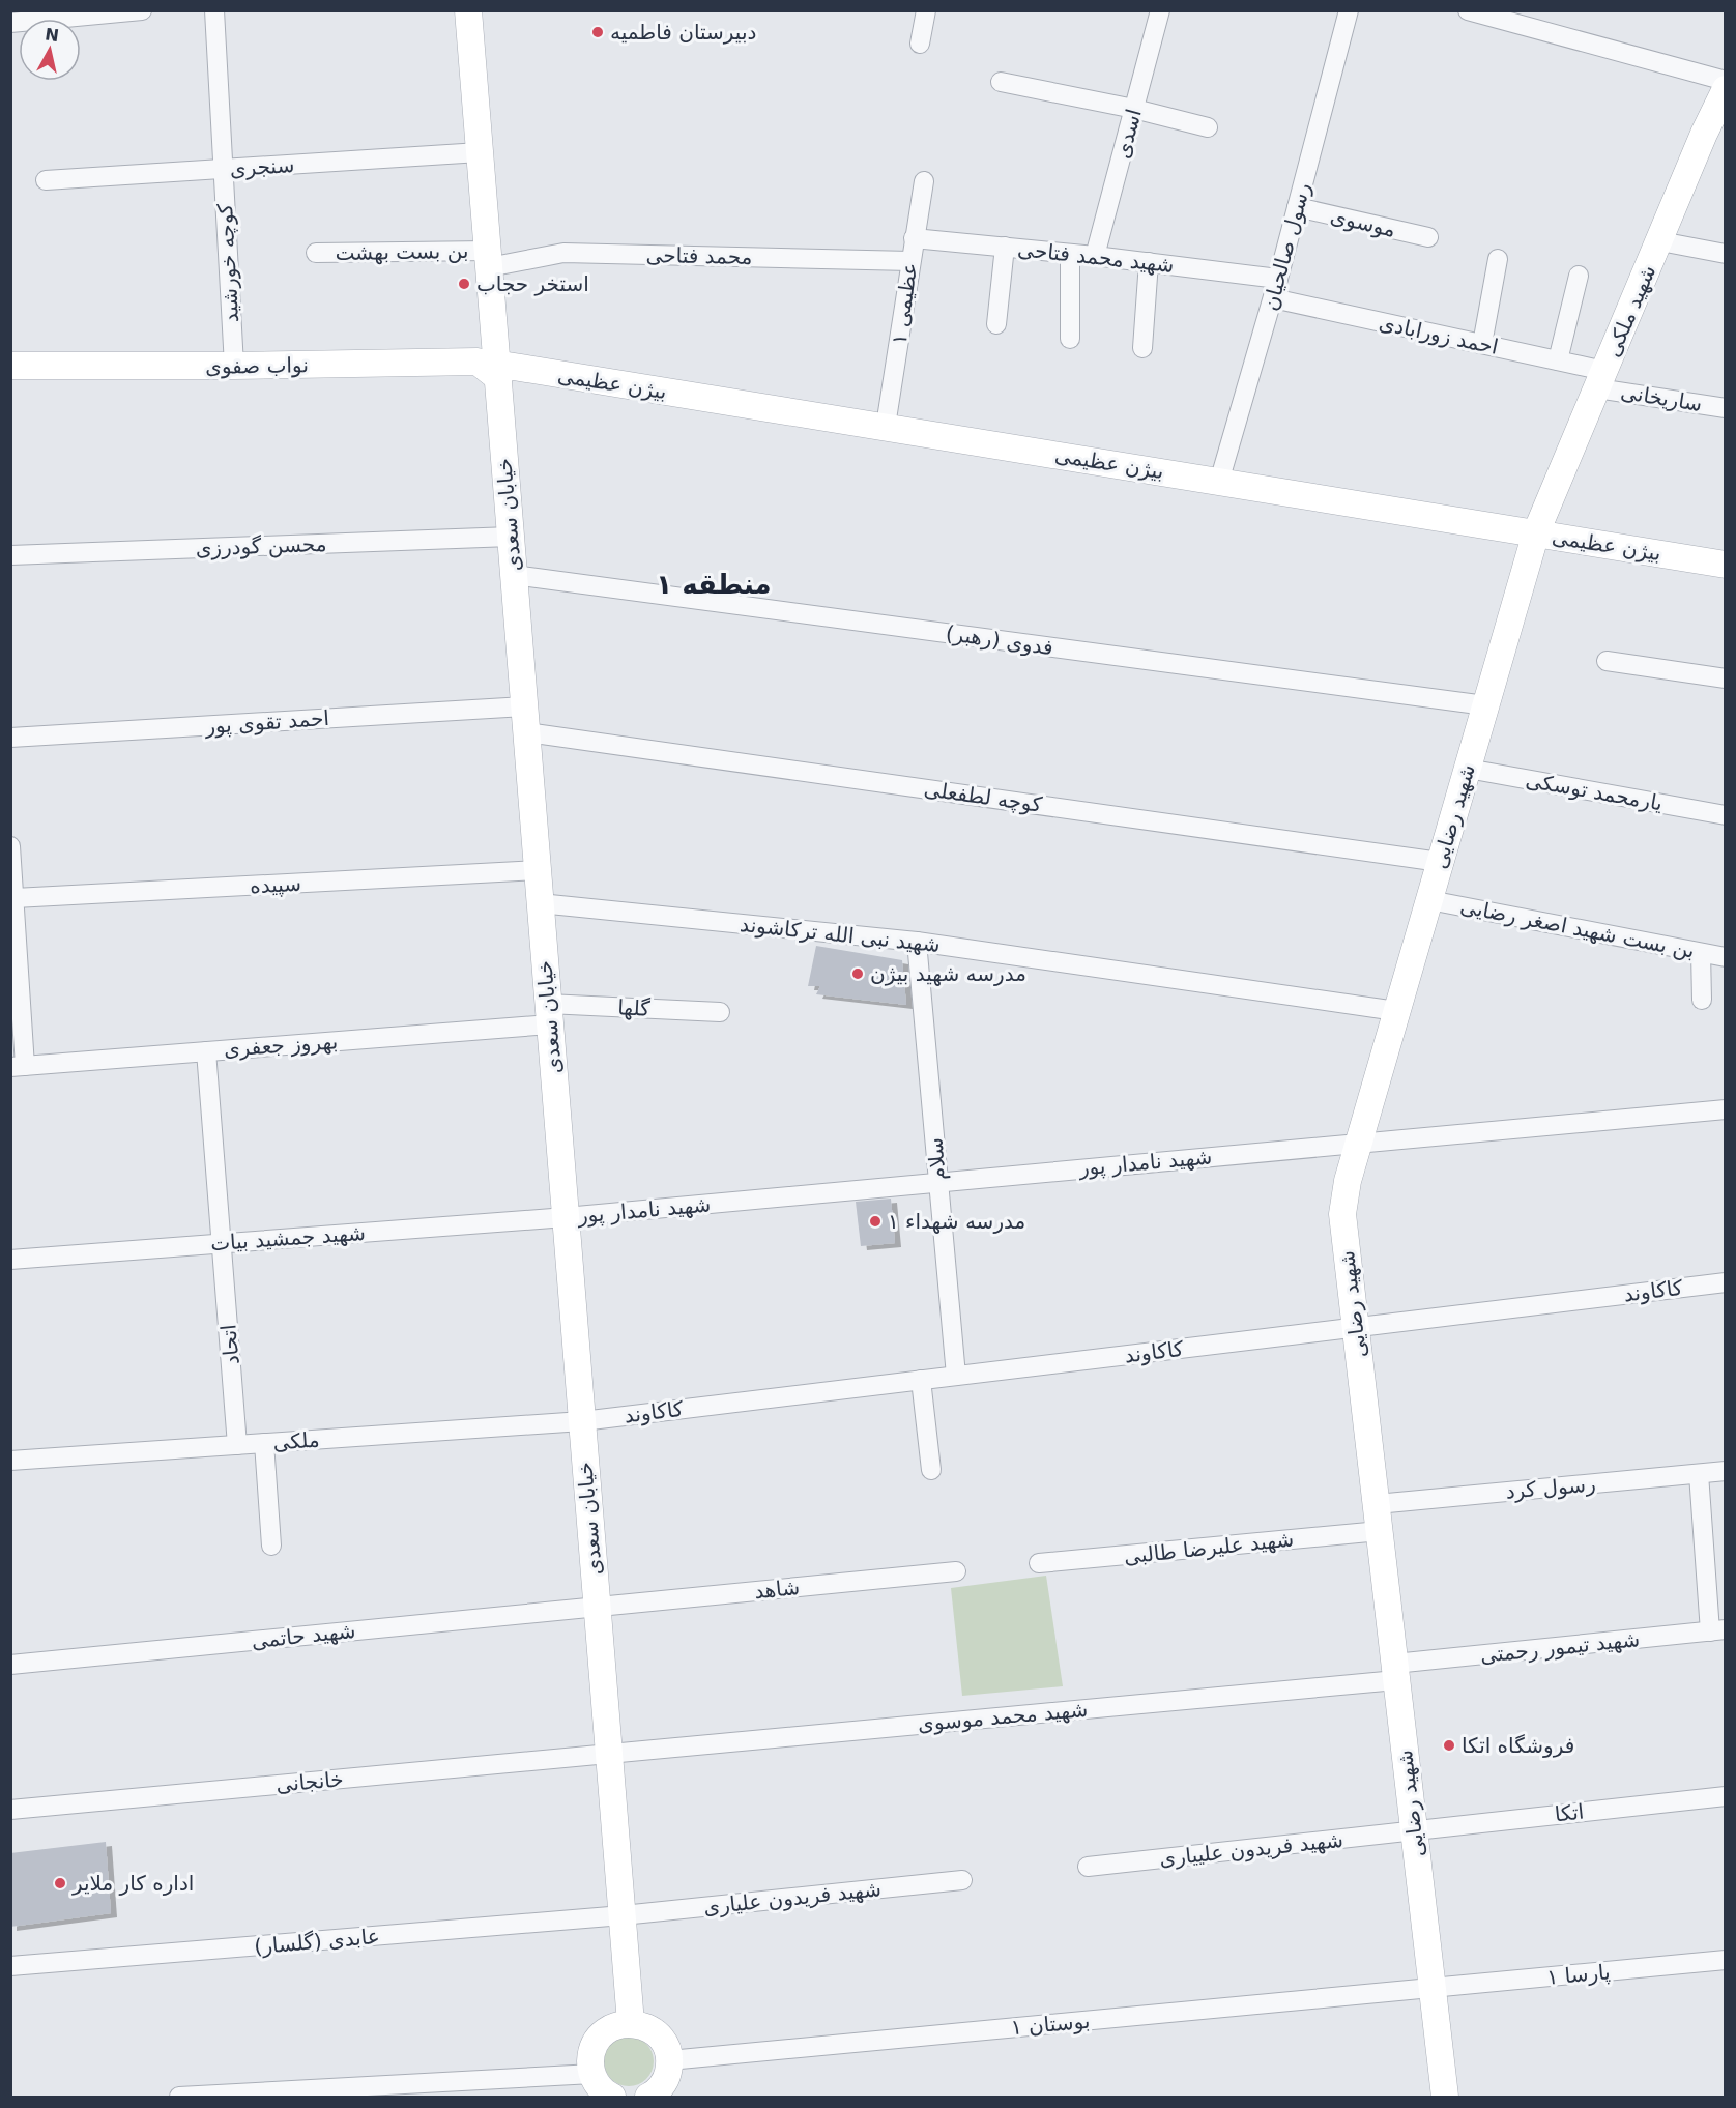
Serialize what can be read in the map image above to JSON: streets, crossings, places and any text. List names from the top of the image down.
{
  "streets": {
    "main road": [
      "شهید ملکی",
      "نواب صفوی",
      "بیژن عظیمی",
      "خیابان سعدی",
      "شهید رضایی"
    ],
    "street": [
      "اسدی",
      "سنجری",
      "موسوی",
      "رسول صالحیان",
      "بن بست بهشت",
      "محمد فتاحی",
      "شهید محمد فتاحی",
      "کوچه خورشید",
      "عظیمی ۱",
      "احمد زورابادی",
      "ساریخانی",
      "محسن گودرزی",
      "فدوی (رهبر)",
      "احمد تقوی پور",
      "یارمحمد توسکی",
      "کوچه لطفعلی",
      "سپیده",
      "بن بست شهید اصغر رضایی",
      "شهید نبی الله ترکاشوند",
      "گلها",
      "بهروز جعفری",
      "سلام",
      "شهید نامدار پور",
      "شهید جمشید بیات",
      "کاکاوند",
      "اتحاد",
      "ملکی",
      "رسول کرد",
      "شهید علیرضا طالبی",
      "شاهد",
      "شهید حاتمی",
      "شهید تیمور رحمتی",
      "شهید محمد موسوی",
      "خانجانی",
      "اتکا",
      "شهید فریدون علییاری",
      "شهید فریدون علیاری",
      "عابدی (گلسار)",
      "پارسا ۱",
      "بوستان ۱"
    ]
  },
  "crossings": [
    ["اسدی", "شهید محمد فتاحی"],
    ["سنجری", "کوچه خورشید"],
    ["سنجری", "خیابان سعدی"],
    ["موسوی", "رسول صالحیان"],
    ["رسول صالحیان", "شهید محمد فتاحی"],
    ["رسول صالحیان", "احمد زورابادی"],
    ["رسول صالحیان", "بیژن عظیمی"],
    ["بن بست بهشت", "محمد فتاحی"],
    ["بن بست بهشت", "خیابان سعدی"],
    ["محمد فتاحی", "عظیمی ۱"],
    ["محمد فتاحی", "خیابان سعدی"],
    ["شهید محمد فتاحی", "عظیمی ۱"],
    ["کوچه خورشید", "نواب صفوی"],
    ["عظیمی ۱", "بیژن عظیمی"],
    ["شهید ملکی", "احمد زورابادی"],
    ["شهید ملکی", "بیژن عظیمی"],
    ["شهید ملکی", "ساریخانی"],
    ["شهید ملکی", "شهید رضایی"],
    ["احمد زورابادی", "ساریخانی"],
    ["نواب صفوی", "بیژن عظیمی"],
    ["نواب صفوی", "خیابان سعدی"],
    ["بیژن عظیمی", "خیابان سعدی"],
    ["بیژن عظیمی", "شهید رضایی"],
    ["خیابان سعدی", "محسن گودرزی"],
    ["خیابان سعدی", "فدوی (رهبر)"],
    ["خیابان سعدی", "احمد تقوی پور"],
    ["خیابان سعدی", "کوچه لطفعلی"],
    ["خیابان سعدی", "سپیده"],
    ["خیابان سعدی", "شهید نبی الله ترکاشوند"],
    ["خیابان سعدی", "گلها"],
    ["خیابان سعدی", "بهروز جعفری"],
    ["خیابان سعدی", "شهید نامدار پور"],
    ["خیابان سعدی", "شهید جمشید بیات"],
    ["خیابان سعدی", "کاکاوند"],
    ["خیابان سعدی", "ملکی"],
    ["خیابان سعدی", "شاهد"],
    ["خیابان سعدی", "شهید حاتمی"],
    ["خیابان سعدی", "شهید محمد موسوی"],
    ["خیابان سعدی", "خانجانی"],
    ["خیابان سعدی", "شهید فریدون علیاری"],
    ["خیابان سعدی", "عابدی (گلسار)"],
    ["فدوی (رهبر)", "شهید رضایی"],
    ["یارمحمد توسکی", "شهید رضایی"],
    ["کوچه لطفعلی", "شهید رضایی"],
    ["شهید رضایی", "بن بست شهید اصغر رضایی"],
    ["شهید رضایی", "شهید نبی الله ترکاشوند"],
    ["شهید رضایی", "شهید نامدار پور"],
    ["شهید رضایی", "کاکاوند"],
    ["شهید رضایی", "رسول کرد"],
    ["شهید رضایی", "شهید علیرضا طالبی"],
    ["شهید رضایی", "شهید تیمور رحمتی"],
    ["شهید رضایی", "شهید محمد موسوی"],
    ["شهید رضایی", "اتکا"],
    ["شهید رضایی", "شهید فریدون علییاری"],
    ["شهید رضایی", "پارسا ۱"],
    ["شهید رضایی", "بوستان ۱"],
    ["شهید نبی الله ترکاشوند", "سلام"],
    ["گلها", "بهروز جعفری"],
    ["بهروز جعفری", "اتحاد"],
    ["سلام", "شهید نامدار پور"],
    ["سلام", "کاکاوند"],
    ["شهید نامدار پور", "شهید جمشید بیات"],
    ["شهید جمشید بیات", "اتحاد"],
    ["کاکاوند", "ملکی"],
    ["اتحاد", "ملکی"],
    ["شاهد", "شهید حاتمی"],
    ["شهید تیمور رحمتی", "شهید محمد موسوی"],
    ["شهید محمد موسوی", "خانجانی"],
    ["اتکا", "شهید فریدون علییاری"],
    ["شهید فریدون علیاری", "عابدی (گلسار)"],
    ["پارسا ۱", "بوستان ۱"]
  ],
  "districts": ["منطقه ۱"],
  "places": [
    "دبیرستان فاطمیه",
    "استخر حجاب",
    "مدرسه شهید بیژن",
    "مدرسه شهداء ۱",
    "فروشگاه اتکا",
    "اداره کار ملایر"
  ],
  "north": "top"
}
